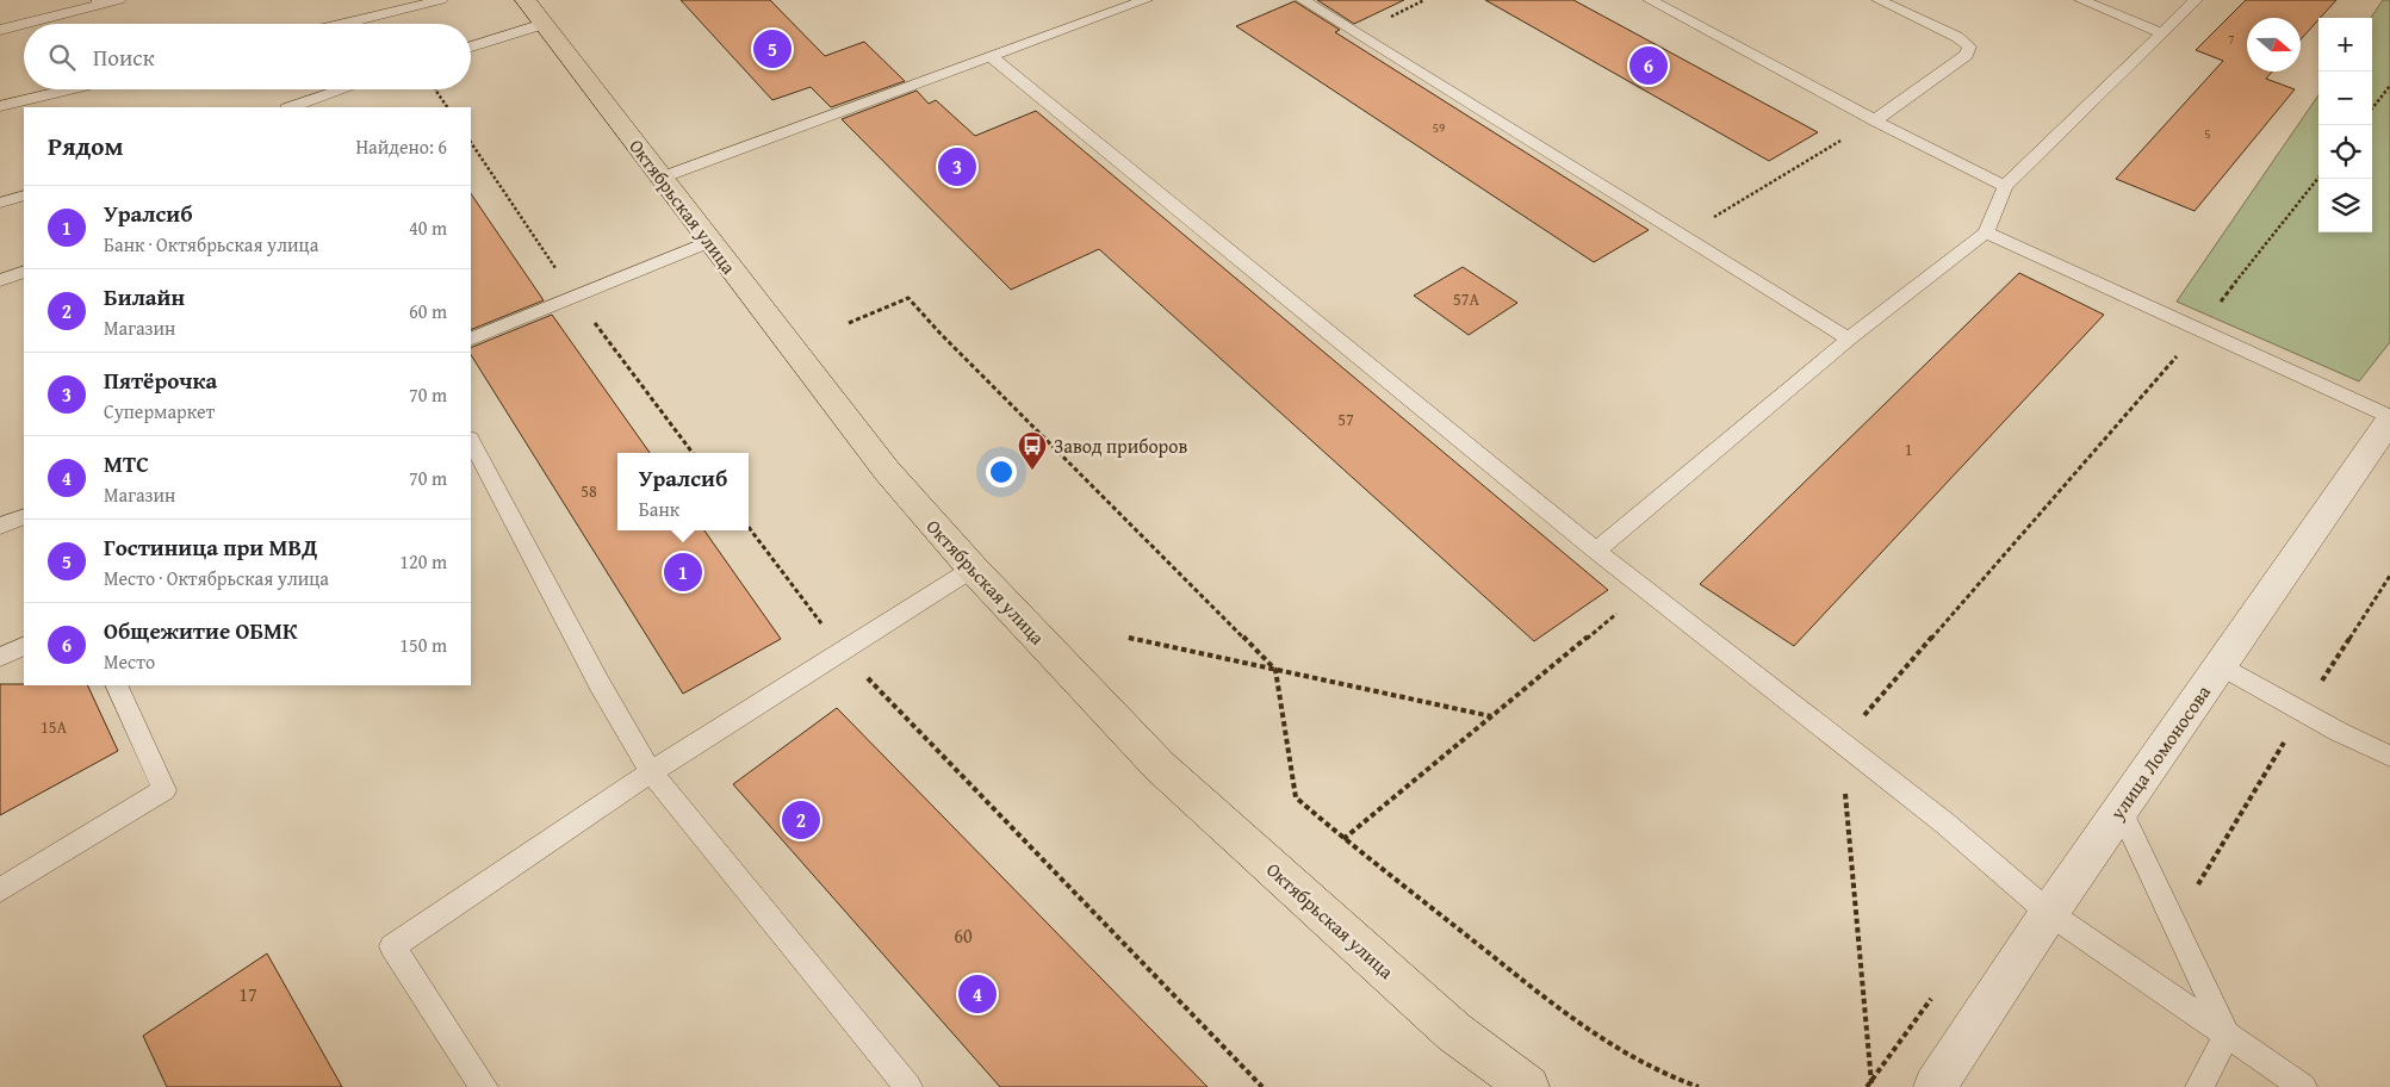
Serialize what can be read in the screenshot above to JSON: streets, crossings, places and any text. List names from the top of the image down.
{
  "streets": {
    "main road": ["Октябрьская улица"],
    "street": ["улица Ломоносова"]
  },
  "places": {
    "bus stop": ["Завод приборов"]
  },
  "house_numbers": [
    "7",
    "59",
    "5",
    "57А",
    "57",
    "1",
    "58",
    "15А",
    "60",
    "17"
  ],
  "north": "right",
  "page": {
    "map_buttons": ["+", "−"],
    "search": "Поиск",
    "pins": [
      "5",
      "6",
      "3",
      "1",
      "2",
      "4"
    ],
    "heading": ["Рядом", "Найдено: 6"],
    "list": [
      {
        "mark": "1",
        "name": "Уралсиб",
        "note": "Банк · Октябрьская улица",
        "value": "40 m"
      },
      {
        "mark": "2",
        "name": "Билайн",
        "note": "Магазин",
        "value": "60 m"
      },
      {
        "mark": "3",
        "name": "Пятёрочка",
        "note": "Супермаркет",
        "value": "70 m"
      },
      {
        "mark": "4",
        "name": "МТС",
        "note": "Магазин",
        "value": "70 m"
      },
      {
        "mark": "5",
        "name": "Гостиница при МВД",
        "note": "Место · Октябрьская улица",
        "value": "120 m"
      },
      {
        "mark": "6",
        "name": "Общежитие ОБМК",
        "note": "Место",
        "value": "150 m"
      }
    ],
    "popup": ["Уралсиб", "Банк"]
  }
}
